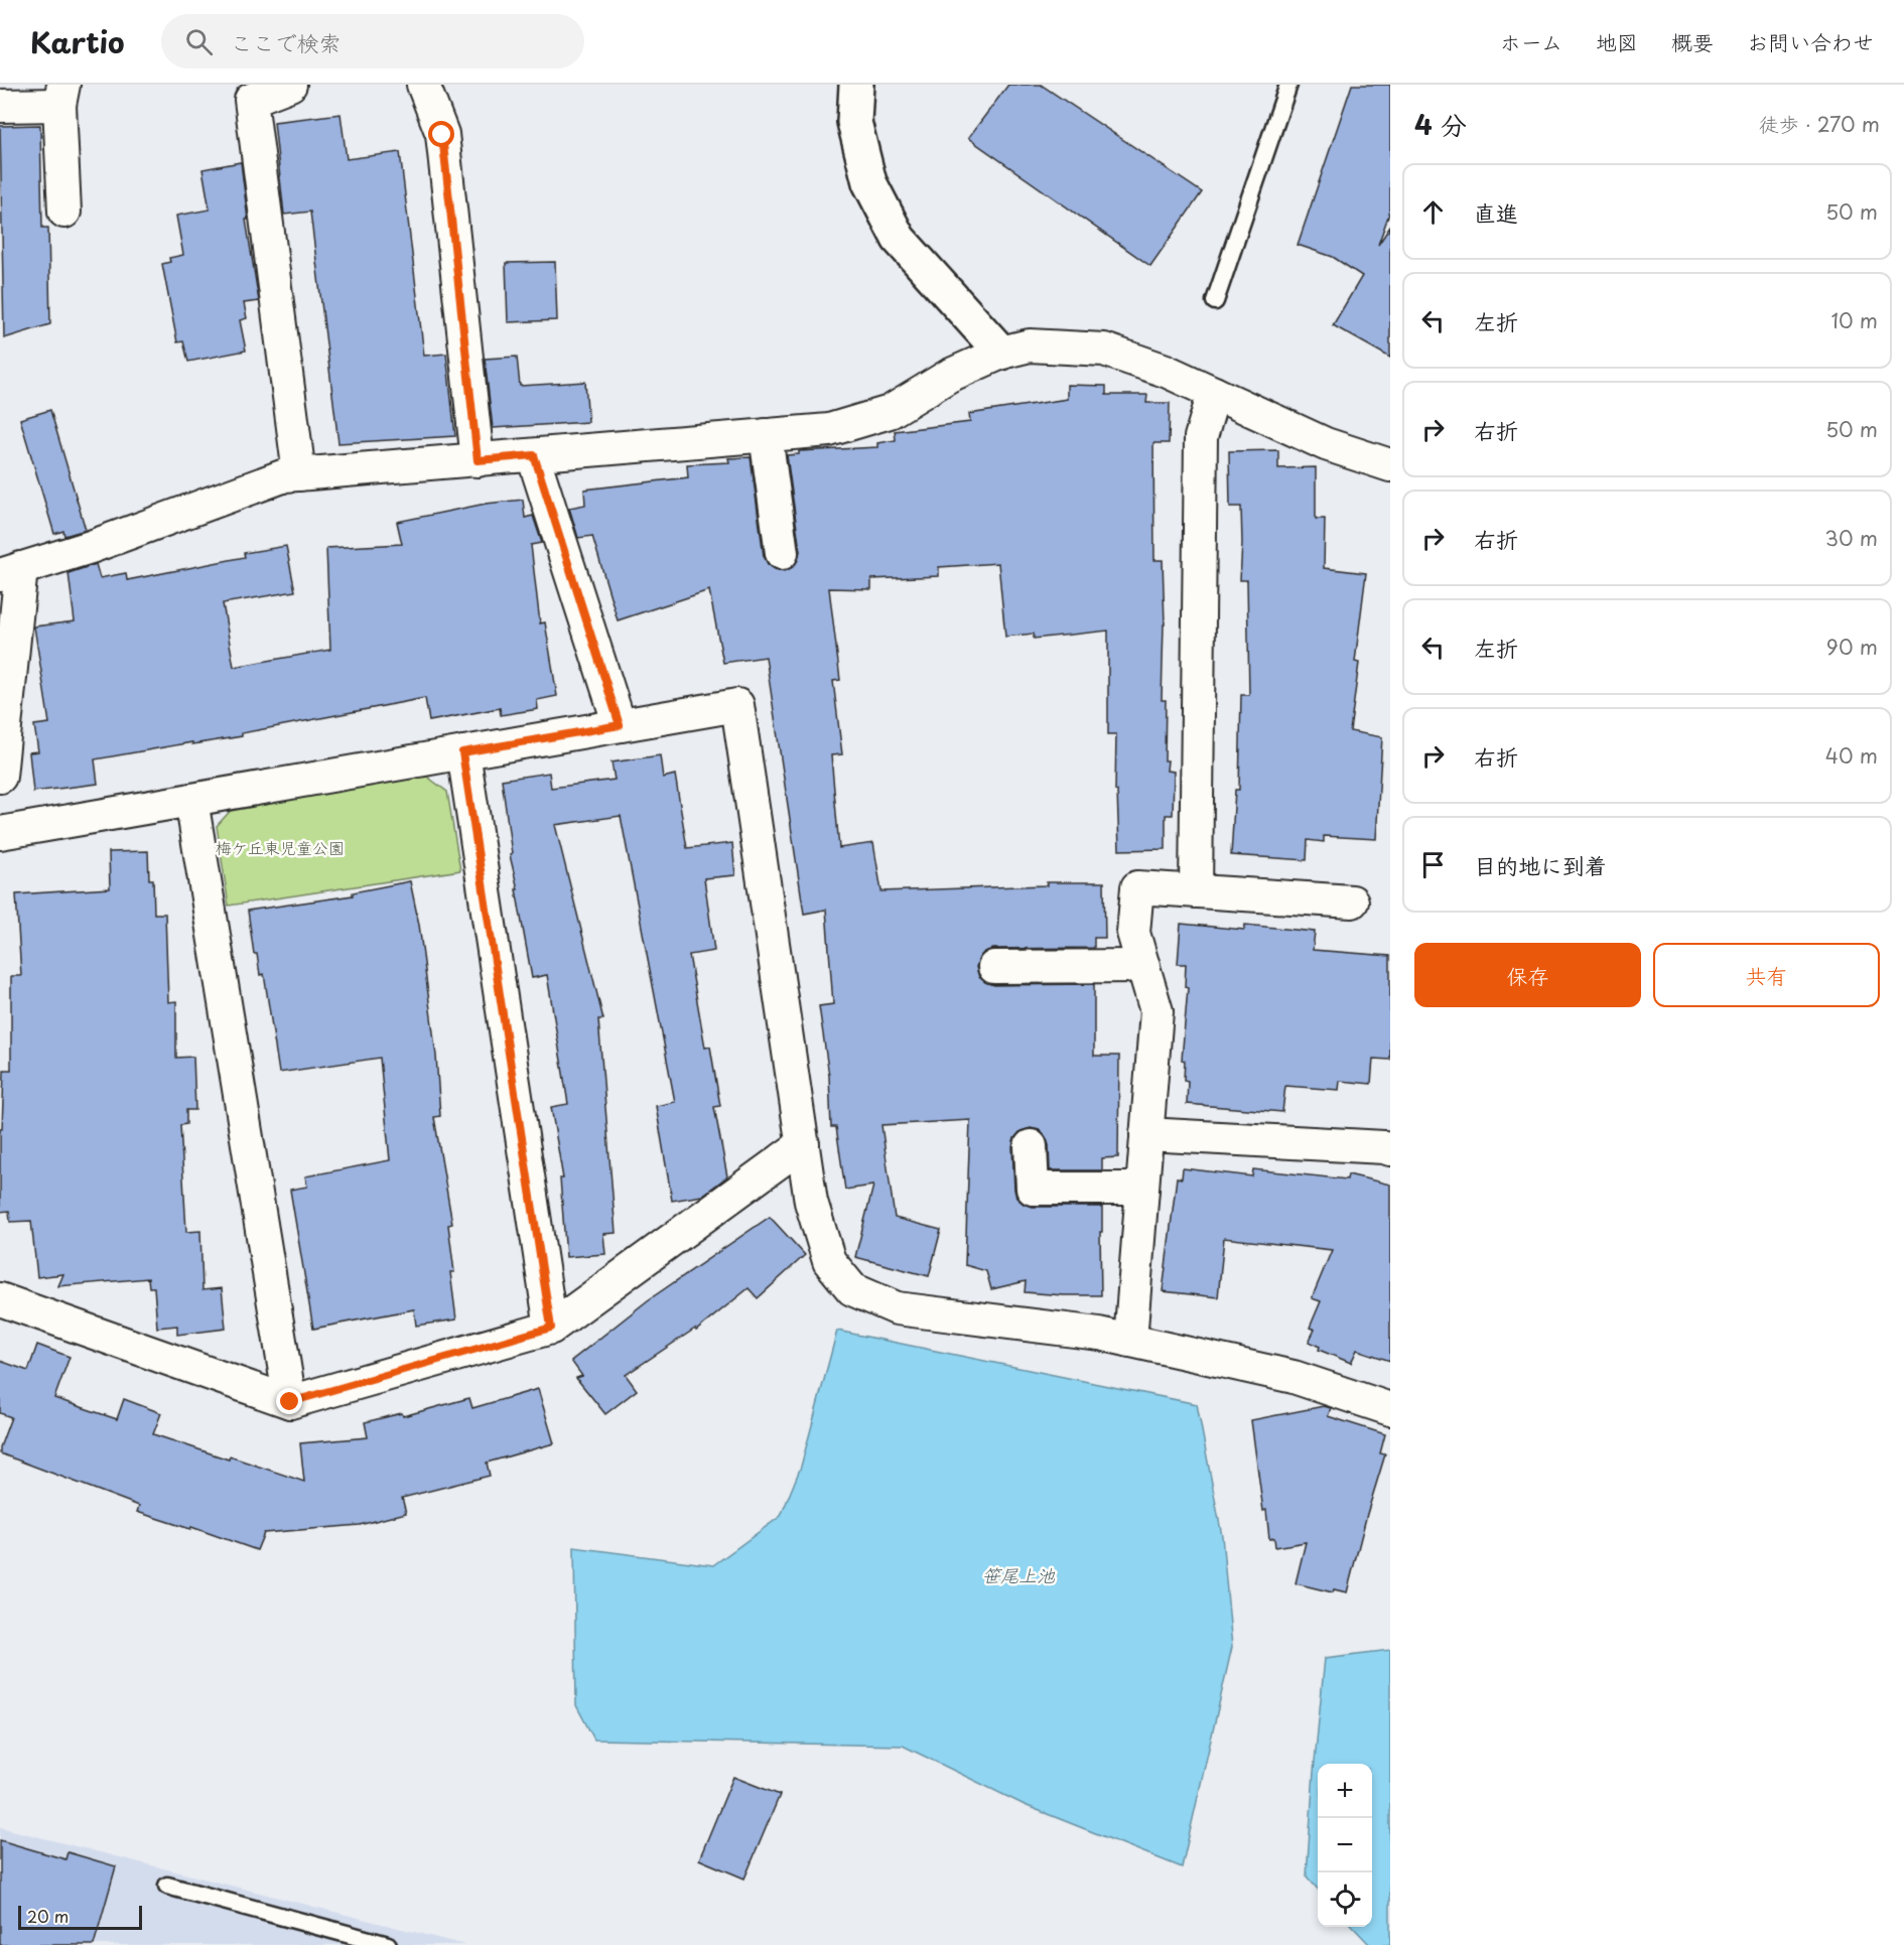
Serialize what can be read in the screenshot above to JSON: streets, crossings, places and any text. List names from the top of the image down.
{
  "water": ["笹尾上池"],
  "parks": ["梅ケ丘東児童公園"],
  "scale_bar": "20 m",
  "page": {
    "header": "Kartio",
    "search": "ここで検索",
    "nav": [
      "ホーム",
      "地図",
      "概要",
      "お問い合わせ"
    ],
    "heading": ["4 分", "徒歩 · 270 m"],
    "list": [
      ["直進", "50 m"],
      ["左折", "10 m"],
      ["右折", "50 m"],
      ["右折", "30 m"],
      ["左折", "90 m"],
      ["右折", "40 m"],
      "目的地に到着"
    ],
    "buttons": ["保存", "共有"],
    "map_buttons": ["+", "−"],
    "scale": "20 m"
  }
}
